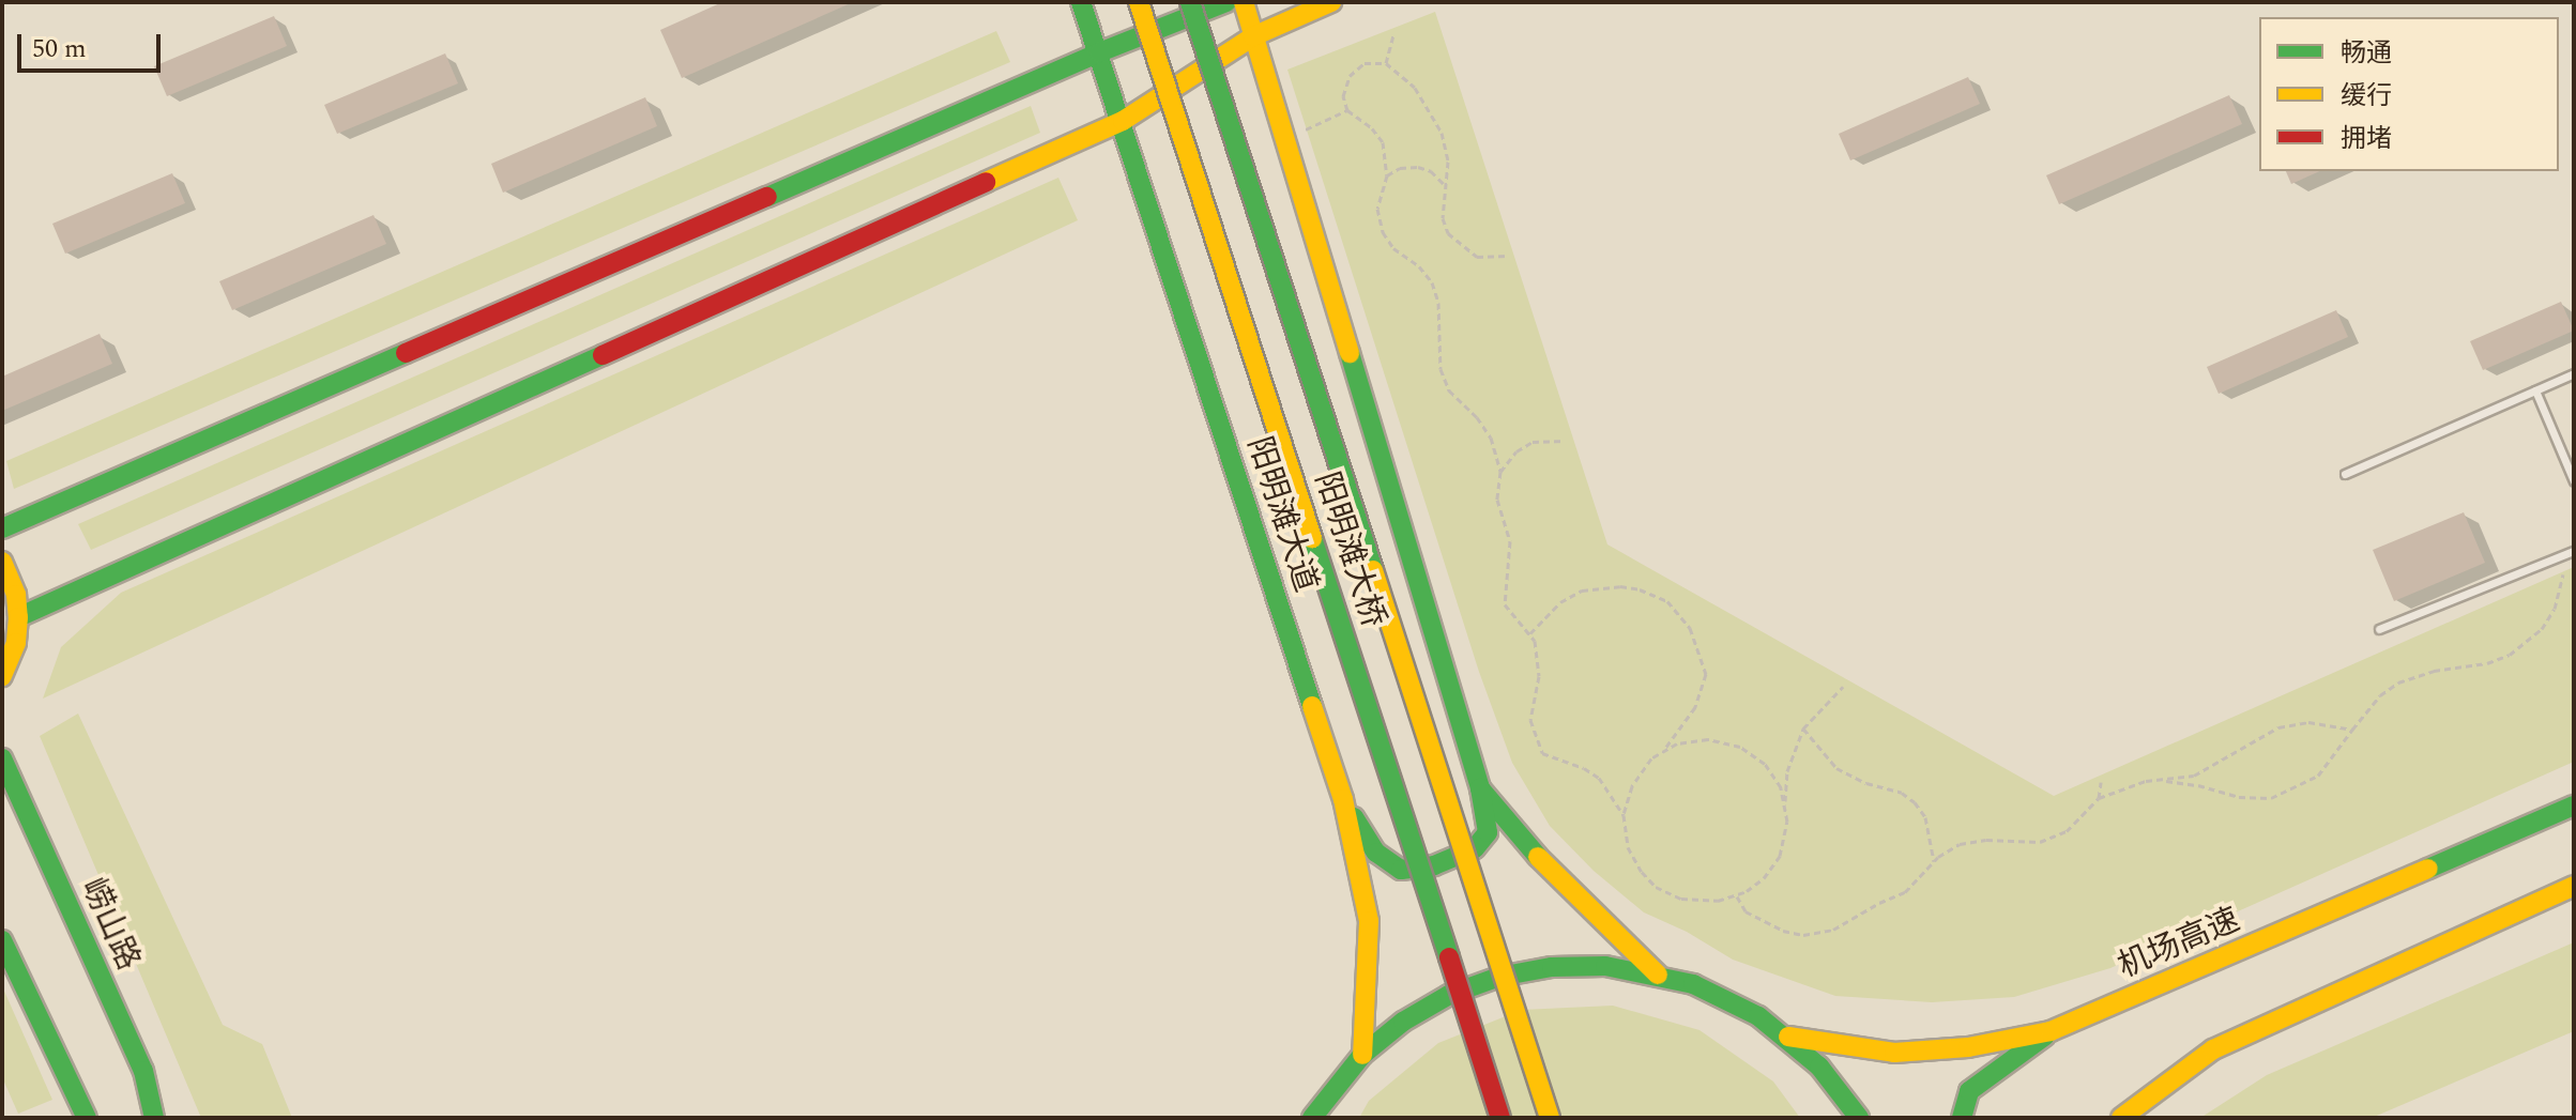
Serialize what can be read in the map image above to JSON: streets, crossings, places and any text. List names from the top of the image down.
{
  "streets": {
    "main road": [
      "阳明滩大道",
      "阳明滩大桥",
      "崂山路",
      "机场高速"
    ]
  },
  "legend": ["畅通", "缓行", "拥堵"],
  "scale_bar": "50 m"
}
